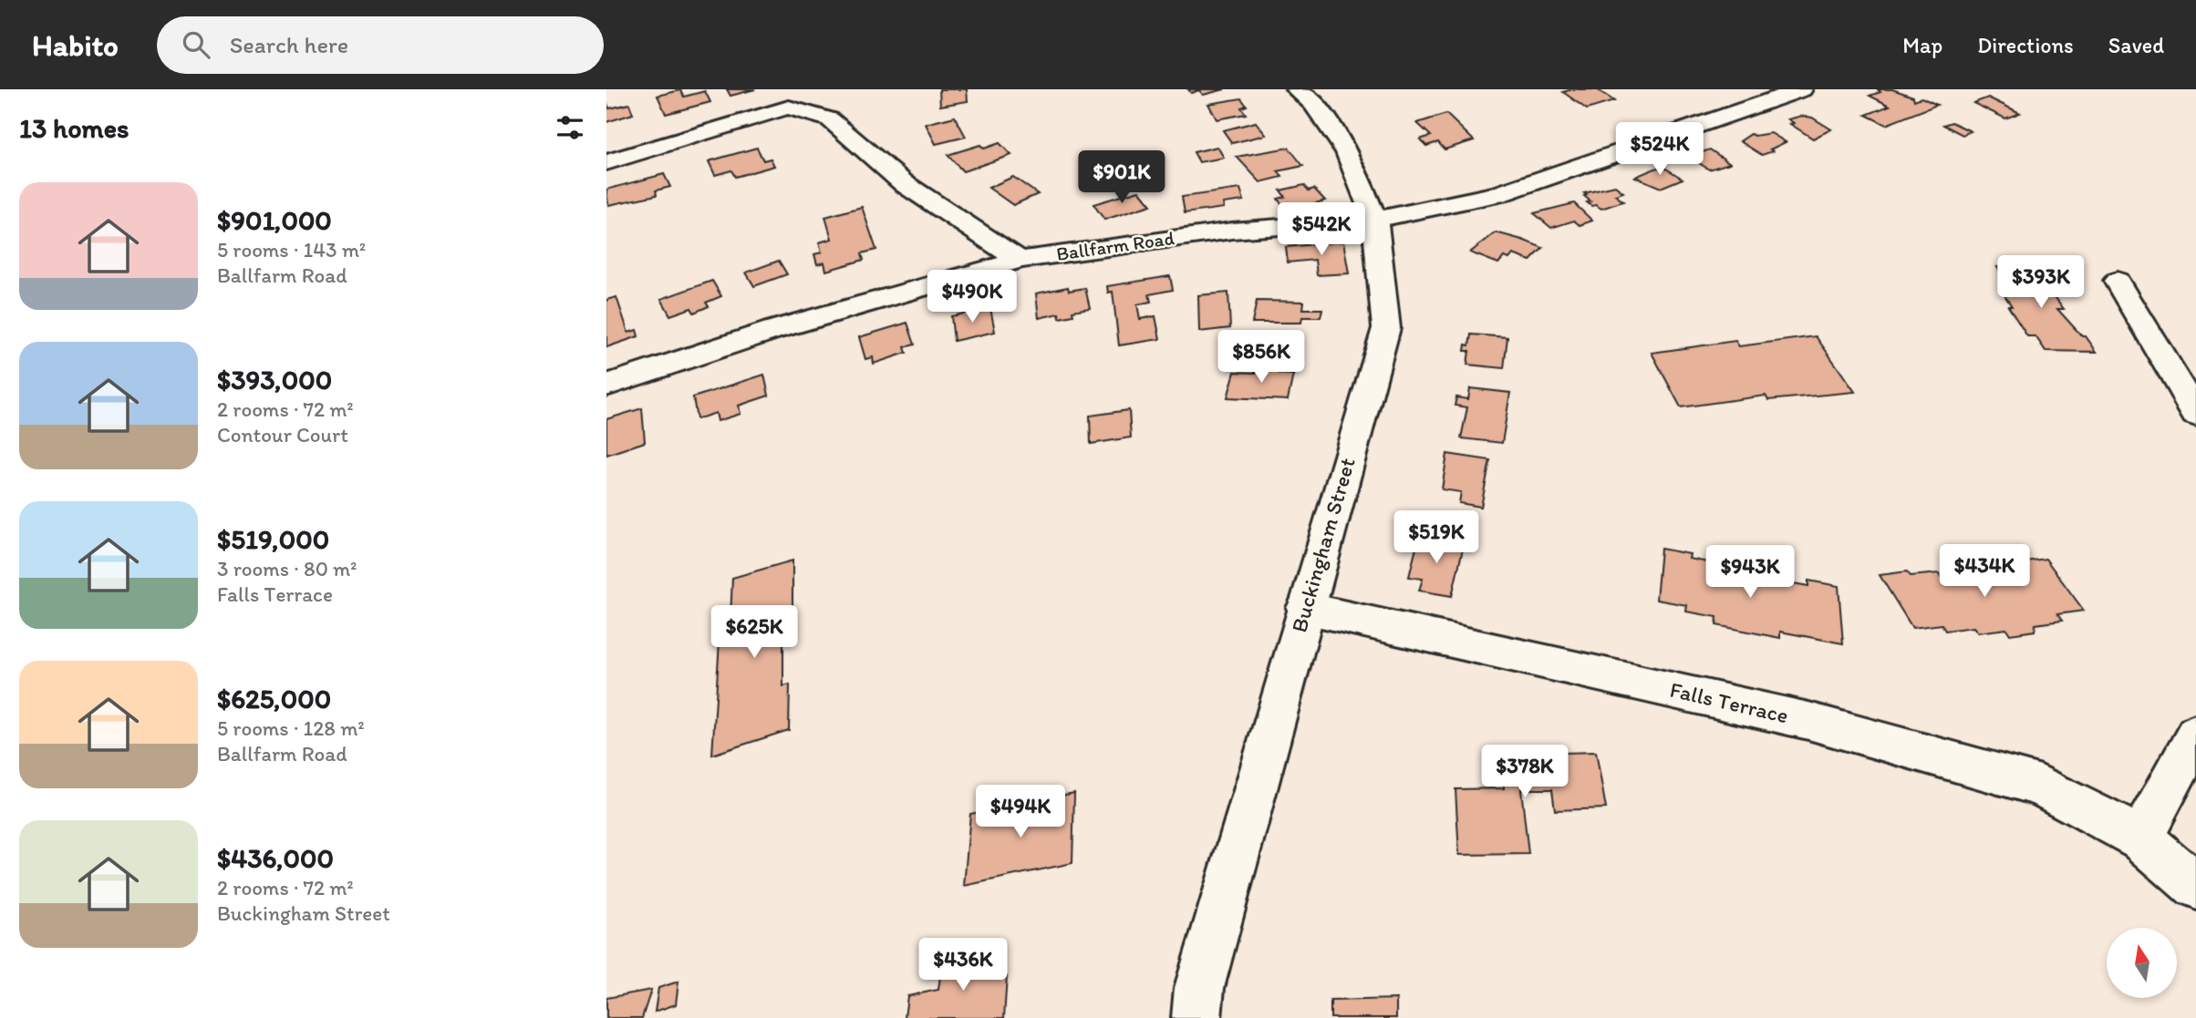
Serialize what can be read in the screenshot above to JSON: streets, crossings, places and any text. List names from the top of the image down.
{
  "streets": {
    "street": ["Ballfarm Road", "Buckingham Street", "Falls Terrace"]
  },
  "crossings": [
    ["Ballfarm Road", "Buckingham Street"],
    ["Buckingham Street", "Falls Terrace"]
  ],
  "north": "top",
  "page": {
    "header": "Habito",
    "search": "Search here",
    "nav": ["Map", "Directions", "Saved"],
    "heading": "13 homes",
    "price": [
      "$524K",
      "$901K",
      "$542K",
      "$393K",
      "$490K",
      "$856K",
      "$519K",
      "$434K",
      "$943K",
      "$625K",
      "$378K",
      "$494K",
      "$436K"
    ],
    "list": [
      {
        "name": "$901,000",
        "note": "5 rooms · 143 m² · Ballfarm Road"
      },
      {
        "name": "$393,000",
        "note": "2 rooms · 72 m² · Contour Court"
      },
      {
        "name": "$519,000",
        "note": "3 rooms · 80 m² · Falls Terrace"
      },
      {
        "name": "$625,000",
        "note": "5 rooms · 128 m² · Ballfarm Road"
      },
      {
        "name": "$436,000",
        "note": "2 rooms · 72 m² · Buckingham Street"
      }
    ]
  }
}
